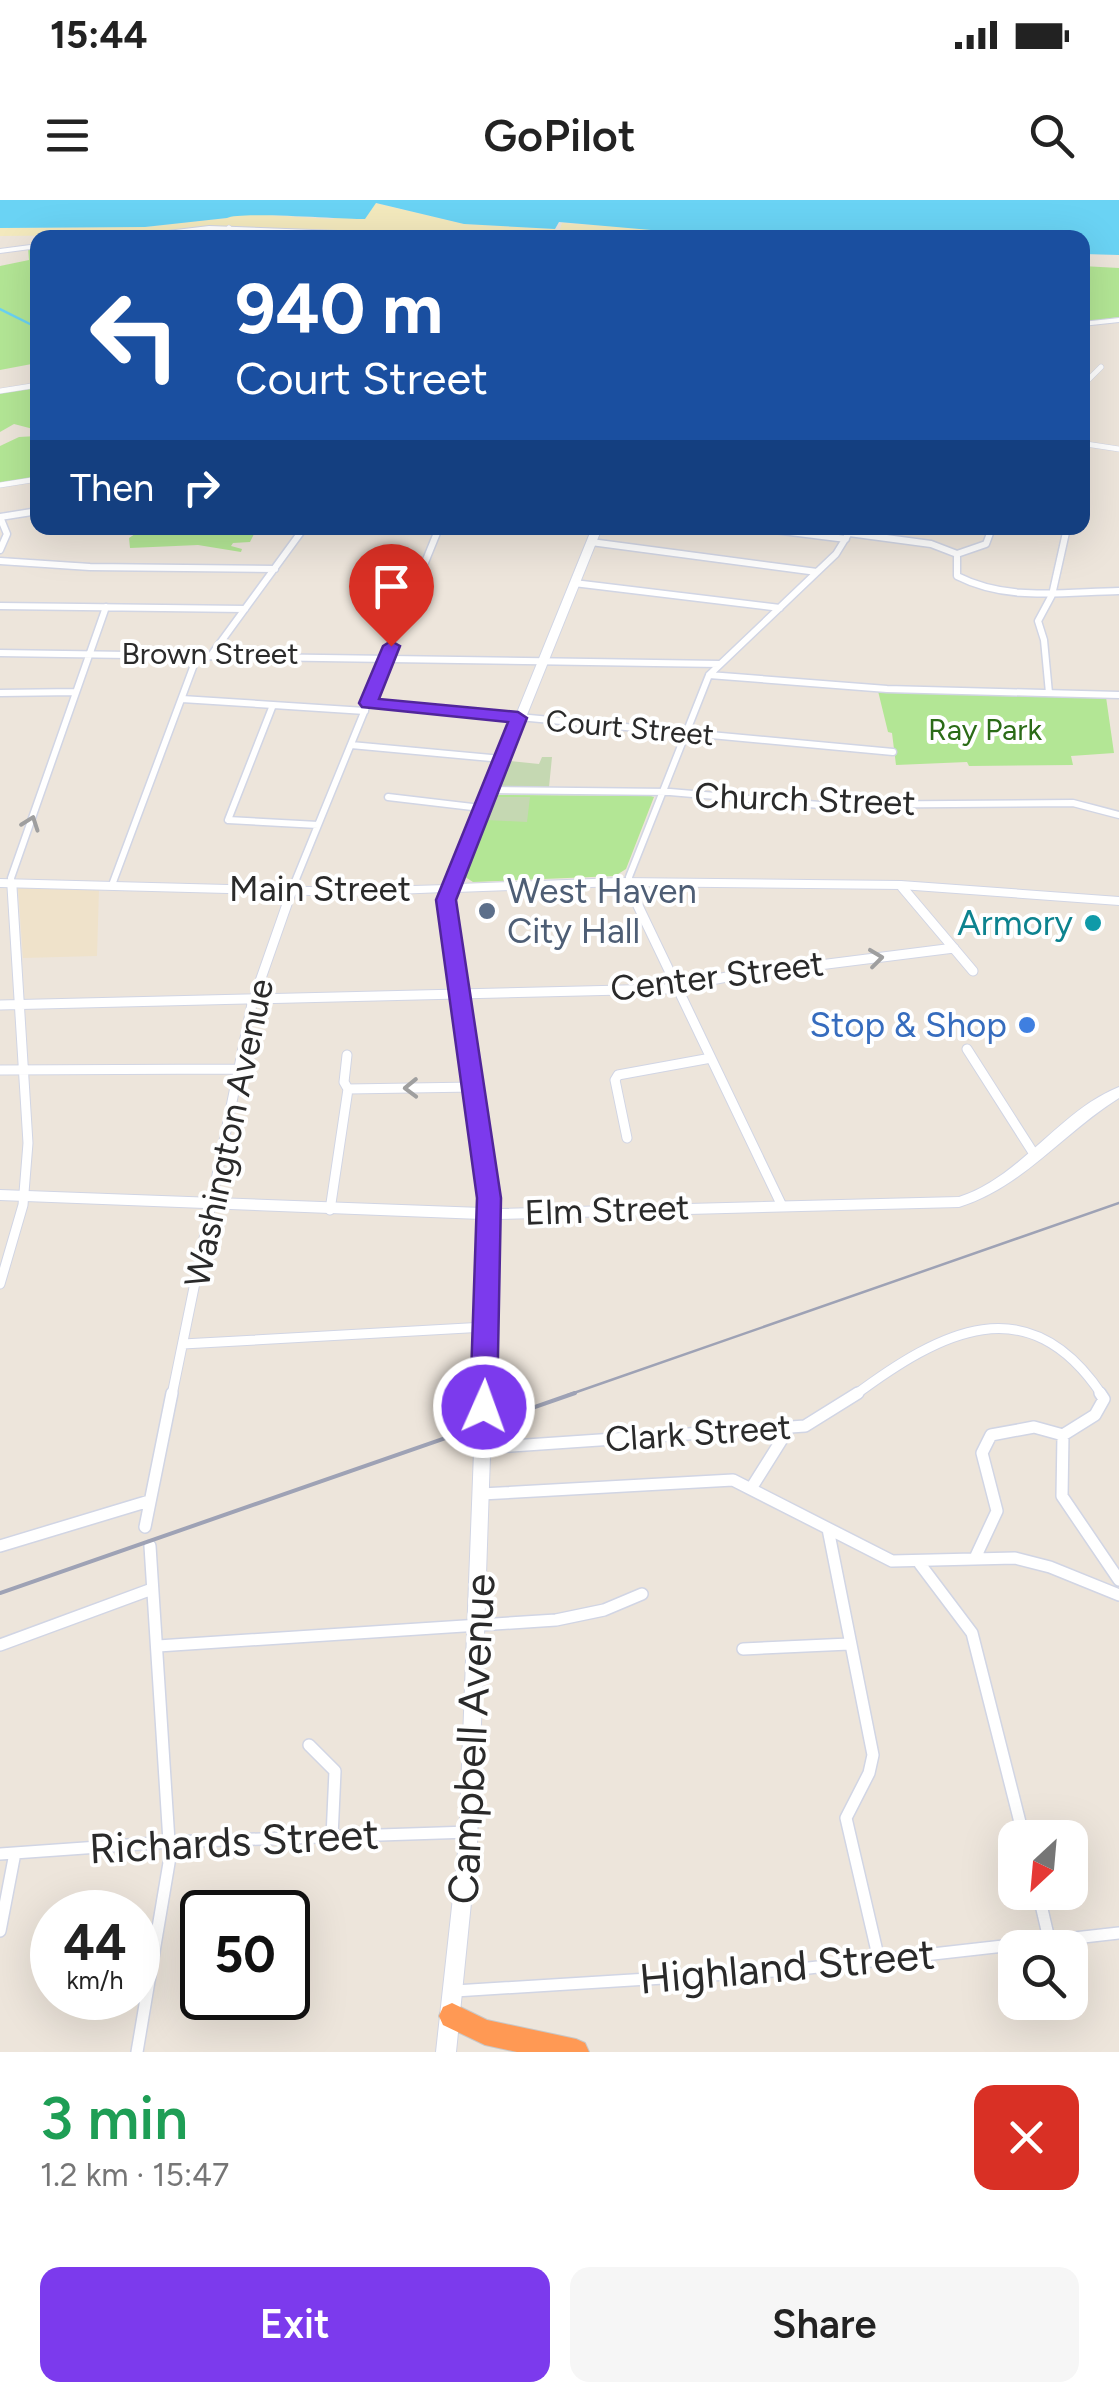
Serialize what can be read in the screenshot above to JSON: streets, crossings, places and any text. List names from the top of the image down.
{
  "streets": {
    "main road": ["Main Street", "Elm Street", "Campbell Avenue"],
    "street": [
      "Brown Street",
      "Court Street",
      "Church Street",
      "Center Street",
      "Washington Avenue",
      "Clark Street",
      "Richards Street",
      "Highland Street"
    ]
  },
  "crossings": [
    ["Brown Street", "Washington Avenue"],
    ["Court Street", "Washington Avenue"],
    ["Main Street", "Washington Avenue"],
    ["Center Street", "Washington Avenue"],
    ["Washington Avenue", "Elm Street"],
    ["Clark Street", "Campbell Avenue"],
    ["Campbell Avenue", "Richards Street"],
    ["Campbell Avenue", "Highland Street"]
  ],
  "parks": ["Ray Park"],
  "places": ["West Haven City Hall", "Armory", "Stop & Shop"],
  "north": "bottom left",
  "page": {
    "status": "15:44",
    "header": "GoPilot",
    "turn": ["940 m", "Court Street"],
    "then": "Then",
    "speed": "44 km/h",
    "limit": "50",
    "heading": ["3 min", "1.2 km · 15:47"],
    "buttons": ["Exit", "Share"]
  }
}
